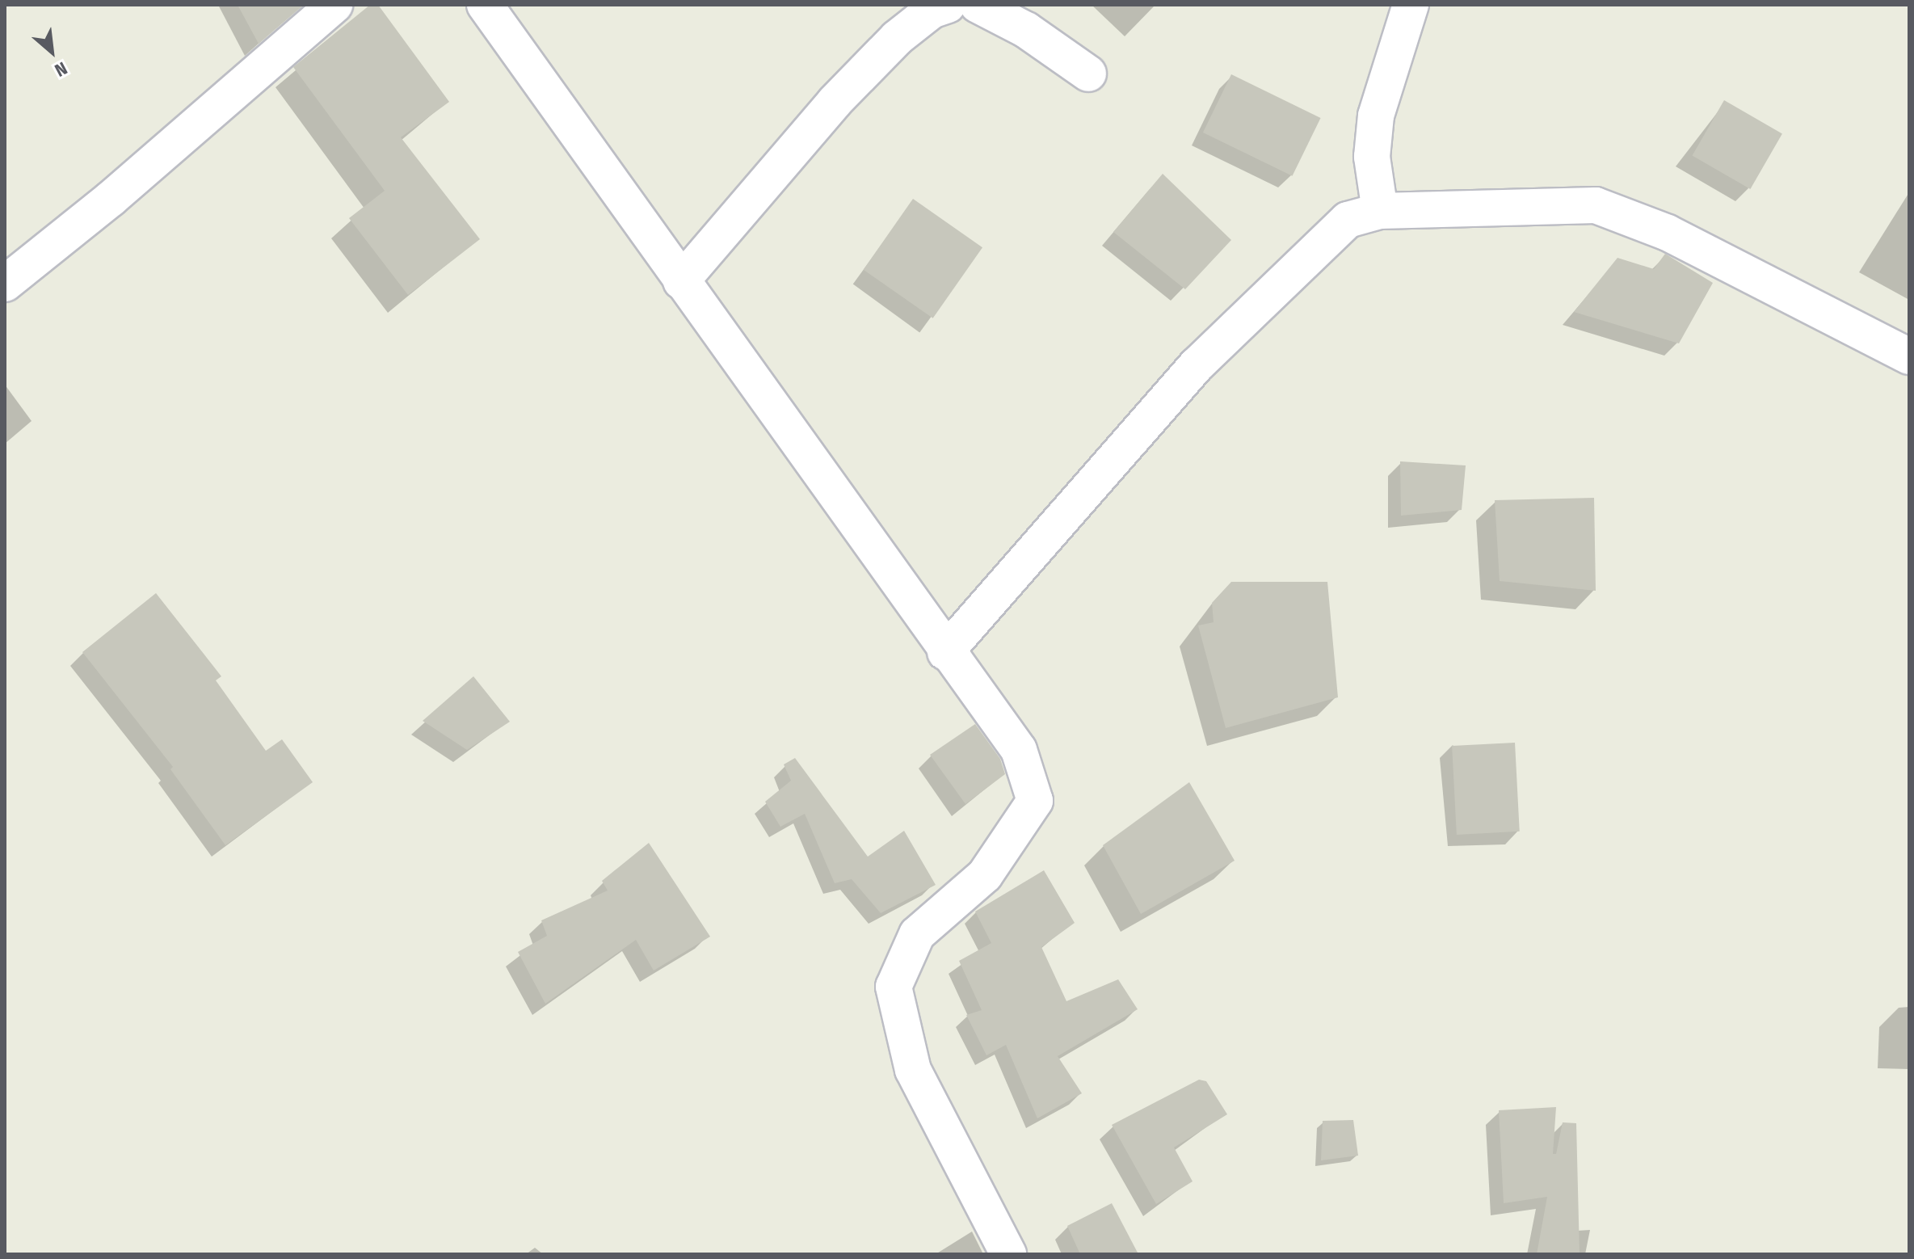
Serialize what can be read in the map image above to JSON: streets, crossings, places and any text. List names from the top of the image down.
{
  "north": "bottom right"
}
